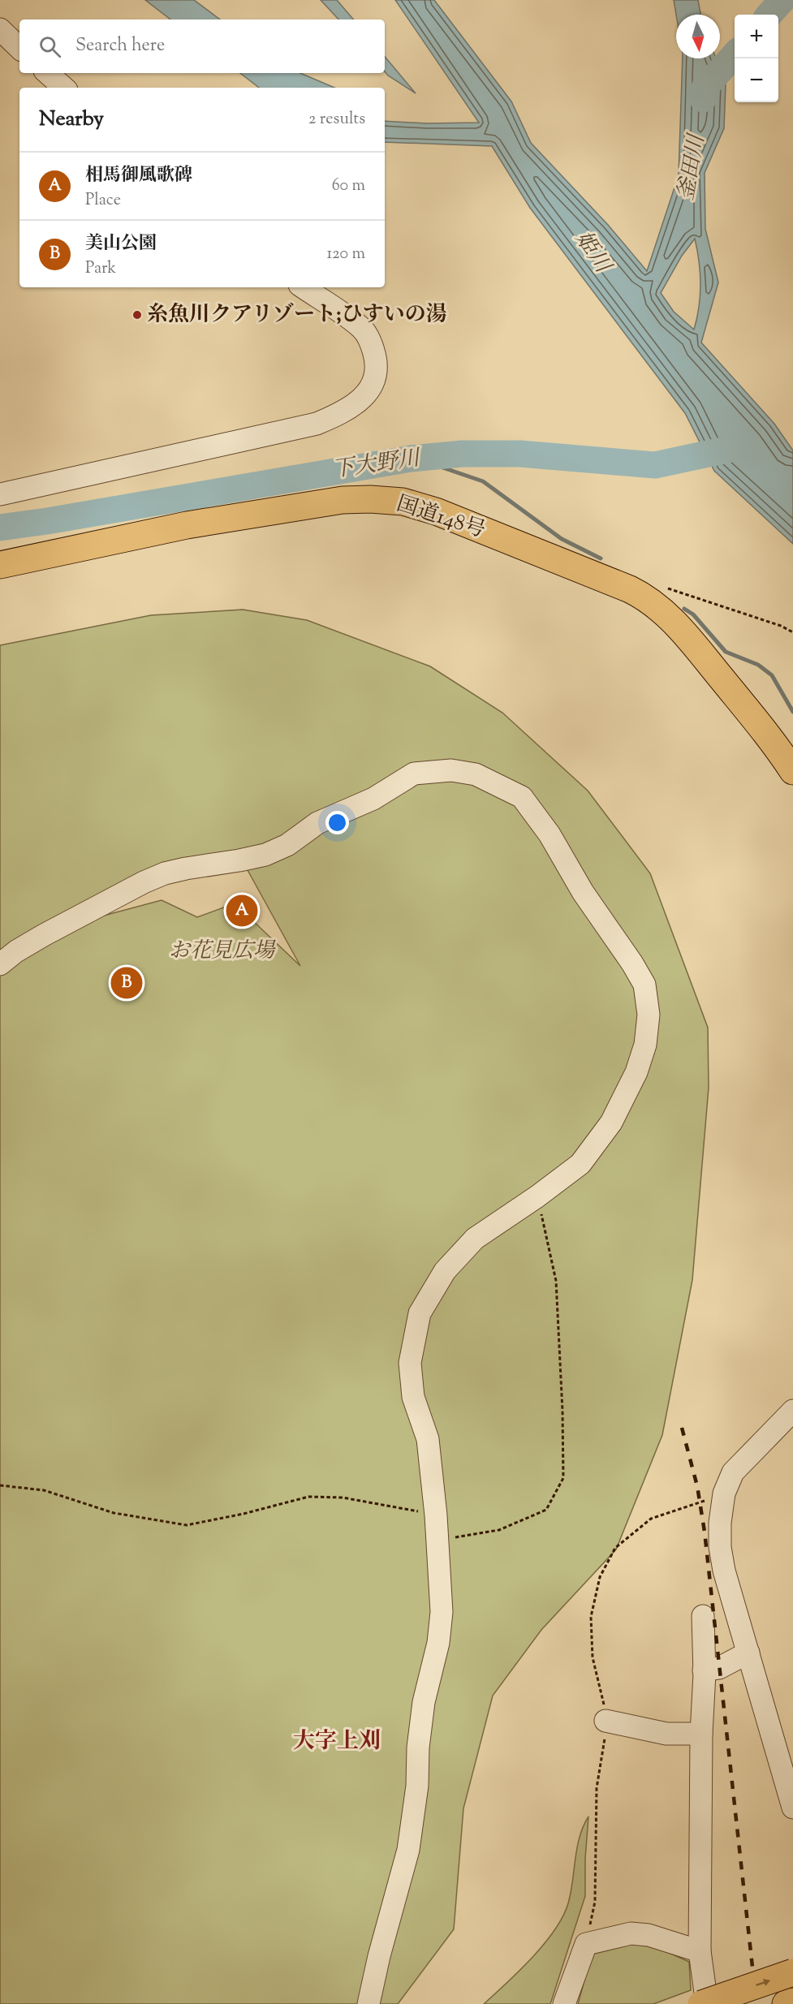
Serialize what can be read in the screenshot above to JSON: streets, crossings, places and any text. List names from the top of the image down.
{
  "streets": {
    "highway": ["国道148号"]
  },
  "districts": ["大字上刈"],
  "water": ["釜田川", "姫川", "下大野川"],
  "parks": ["お花見広場"],
  "places": ["糸魚川クアリゾート;ひすいの湯"],
  "north": "bottom",
  "page": {
    "map_buttons": ["+", "−"],
    "search": "Search here",
    "heading": ["Nearby", "2 results"],
    "list": [
      {
        "mark": "A",
        "name": "相馬御風歌碑",
        "note": "Place",
        "value": "60 m"
      },
      {
        "mark": "B",
        "name": "美山公園",
        "note": "Park",
        "value": "120 m"
      }
    ],
    "pins": ["A", "B"]
  }
}
